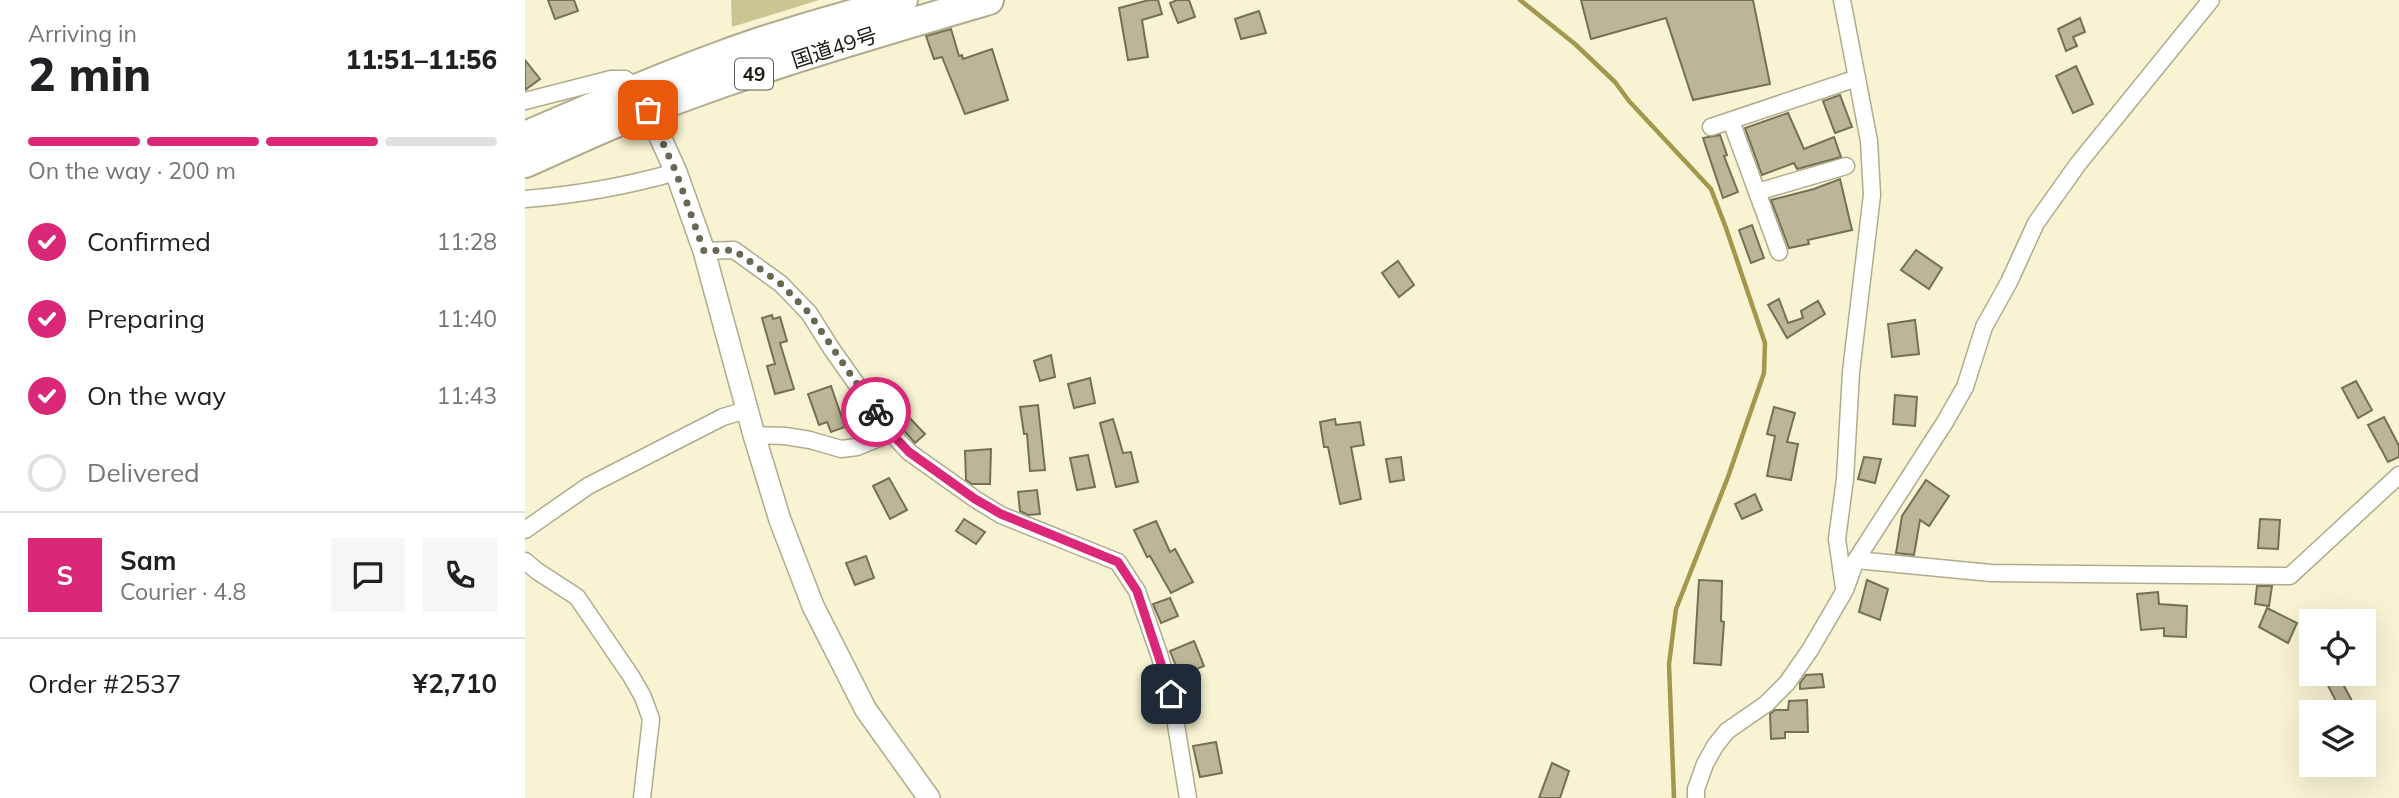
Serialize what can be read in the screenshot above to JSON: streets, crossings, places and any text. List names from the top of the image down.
{
  "streets": {
    "highway": ["国道49号", "49"]
  },
  "page": {
    "heading": ["2 min", "Arriving in", "11:51–11:56"],
    "panel": [
      "Sam",
      "Courier · 4.8",
      "Order #2537",
      "¥2,710"
    ],
    "bar": "On the way · 200 m",
    "list": [
      ["Confirmed", "11:28"],
      ["Preparing", "11:40"],
      ["On the way", "11:43"],
      "Delivered"
    ],
    "round": "S"
  }
}
